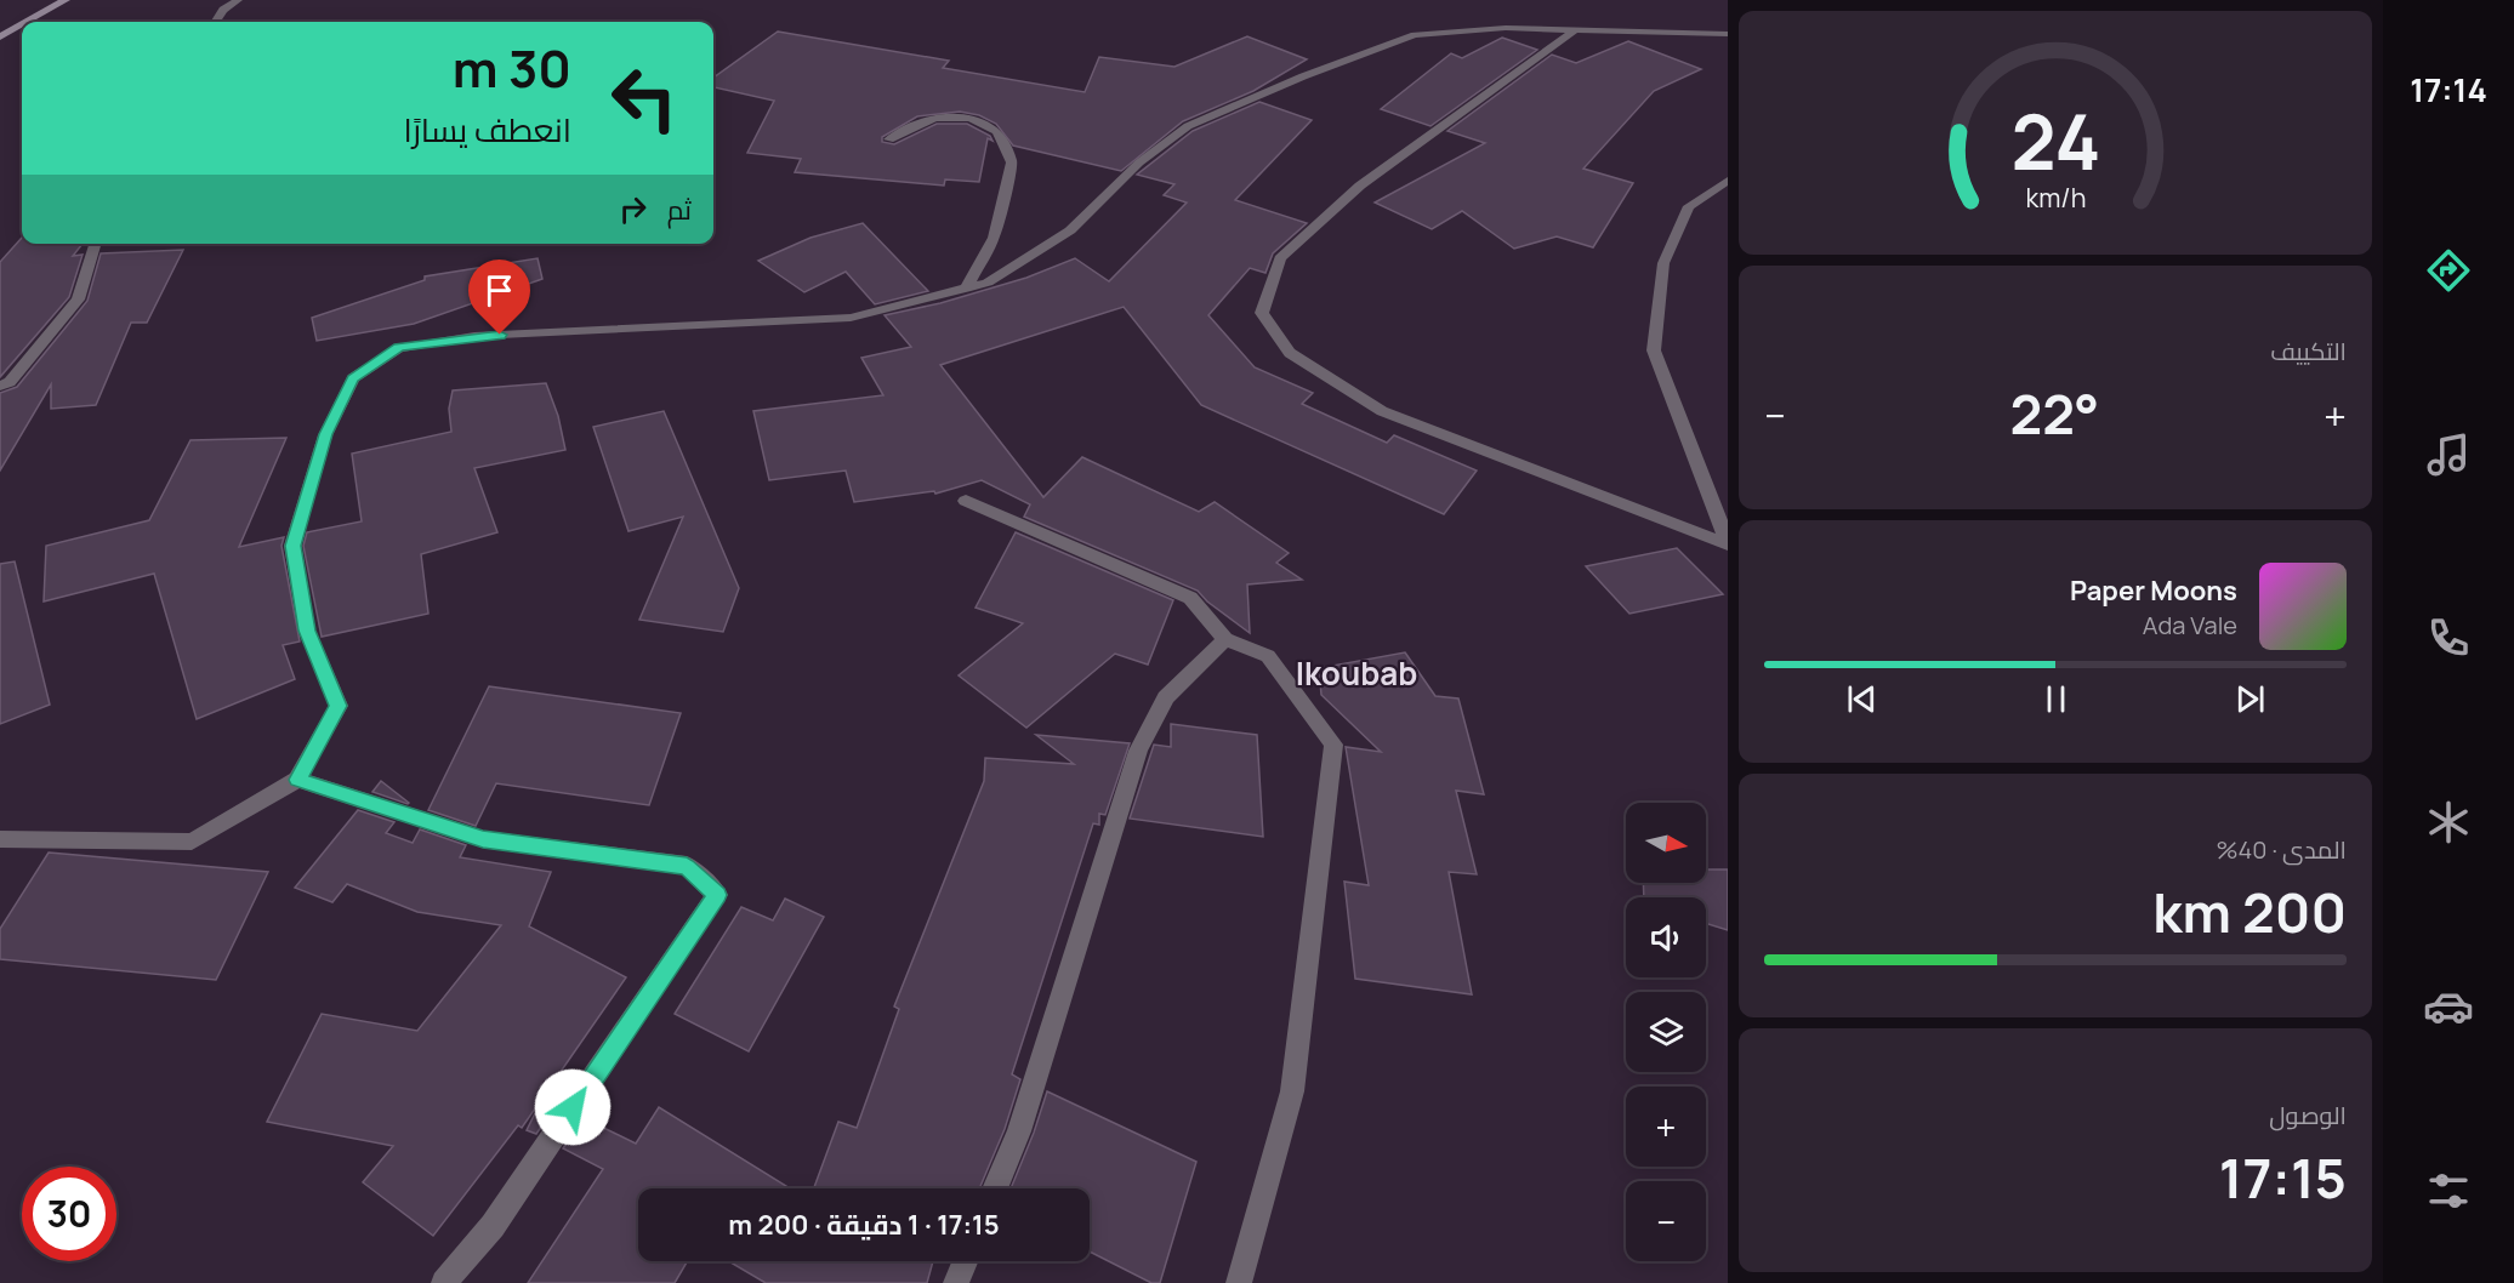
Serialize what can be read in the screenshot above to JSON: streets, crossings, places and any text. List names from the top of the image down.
{
  "districts": ["Ikoubab"],
  "north": "right",
  "page": {
    "tabs": "17:14",
    "turn": ["30 m", "انعطف يسارًا"],
    "then": "ثم",
    "tile": [
      "التكييف",
      ["المدى · 40%", "200 km"],
      ["الوصول", "17:15"]
    ],
    "heat": ["−", "22°", "+"],
    "song": ["Paper Moons", "Ada Vale"],
    "map_buttons": ["+", "−"],
    "limit": "30",
    "trip": "17:15 · 1 دقيقة · 200 m",
    "gauge": ["24", "km/h"]
  }
}
